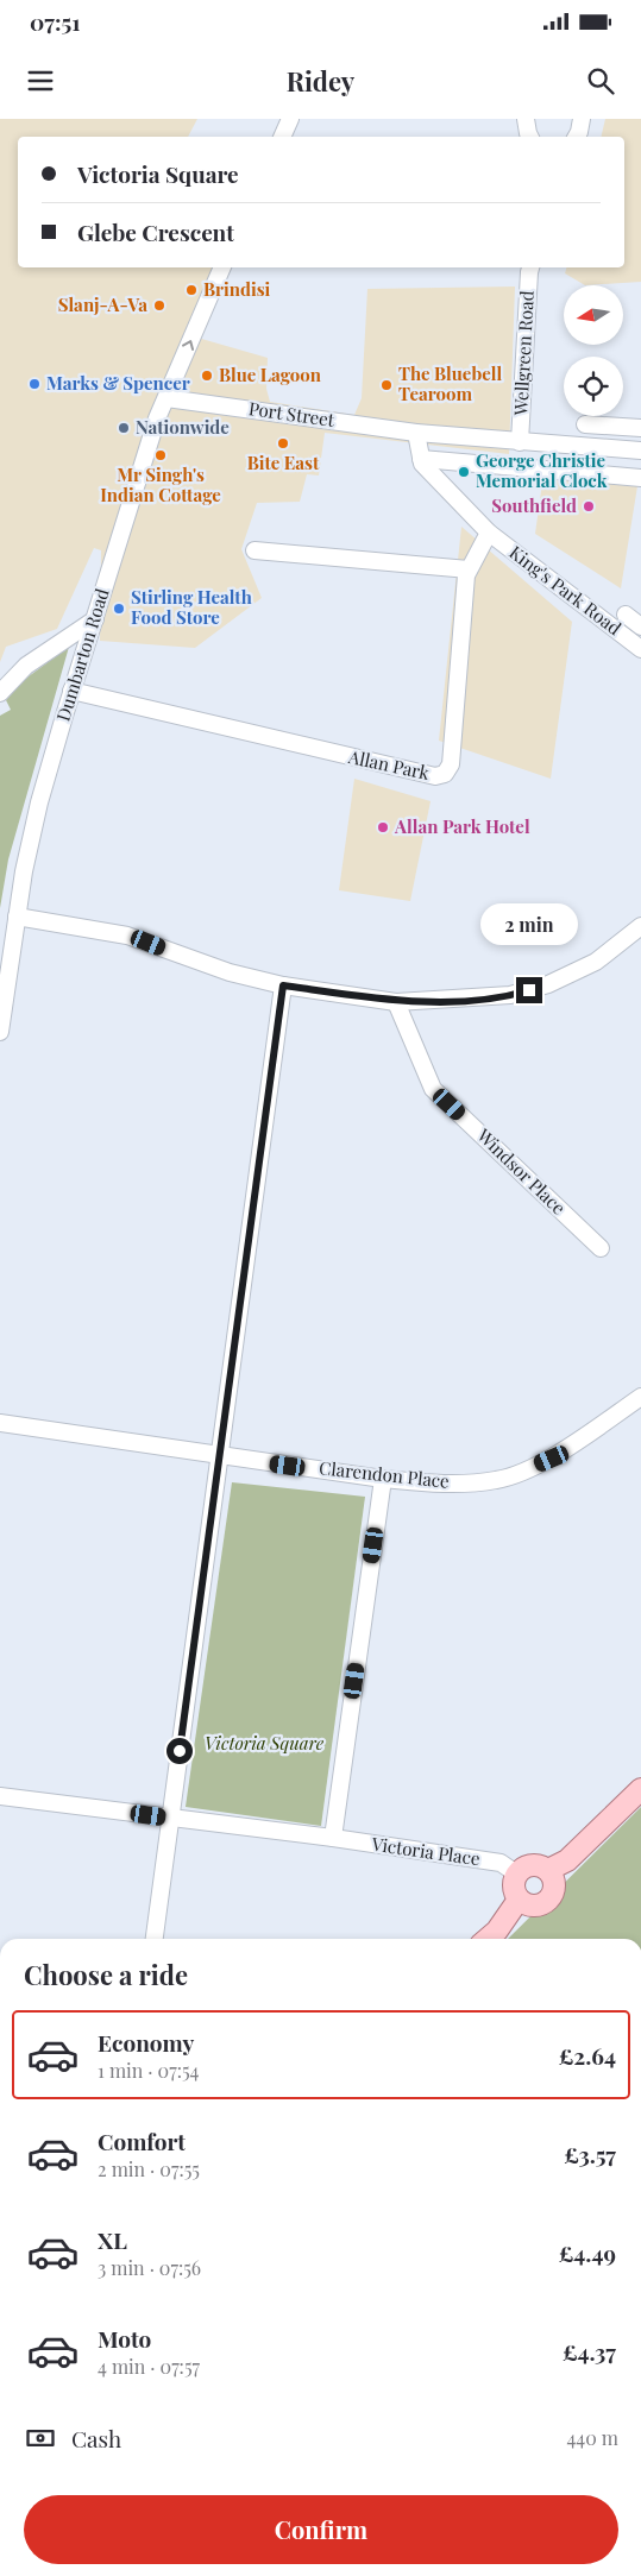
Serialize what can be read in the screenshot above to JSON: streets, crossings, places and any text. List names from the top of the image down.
{
  "streets": {
    "street": [
      "Wellgreen Road",
      "Port Street",
      "King's Park Road",
      "Dumbarton Road",
      "Allan Park",
      "Windsor Place",
      "Clarendon Place",
      "Victoria Place"
    ]
  },
  "crossings": [
    ["Wellgreen Road", "Port Street"],
    ["Port Street", "Dumbarton Road"],
    ["King's Park Road", "Allan Park"],
    ["Dumbarton Road", "Allan Park"]
  ],
  "parks": ["Victoria Square"],
  "places": [
    "Brindisi",
    "Slanj-A-Va",
    "Blue Lagoon",
    "Marks & Spencer",
    "The Bluebell Tearoom",
    "Nationwide",
    "Bite East",
    "Mr Singh's Indian Cottage",
    "George Christie Memorial Clock",
    "Southfield",
    "Stirling Health Food Store",
    "Allan Park Hotel"
  ],
  "north": "left",
  "page": {
    "status": "07:51",
    "header": "Ridey",
    "banner": ["Victoria Square", "Glebe Crescent"],
    "bubble": "2 min",
    "heading": "Choose a ride",
    "list": [
      {
        "name": "Economy",
        "note": "1 min · 07:54",
        "value": "£2.64"
      },
      {
        "name": "Comfort",
        "note": "2 min · 07:55",
        "value": "£3.57"
      },
      {
        "name": "XL",
        "note": "3 min · 07:56",
        "value": "£4.49"
      },
      {
        "name": "Moto",
        "note": "4 min · 07:57",
        "value": "£4.37"
      }
    ],
    "pay": ["Cash", "440 m"],
    "buttons": "Confirm"
  }
}
